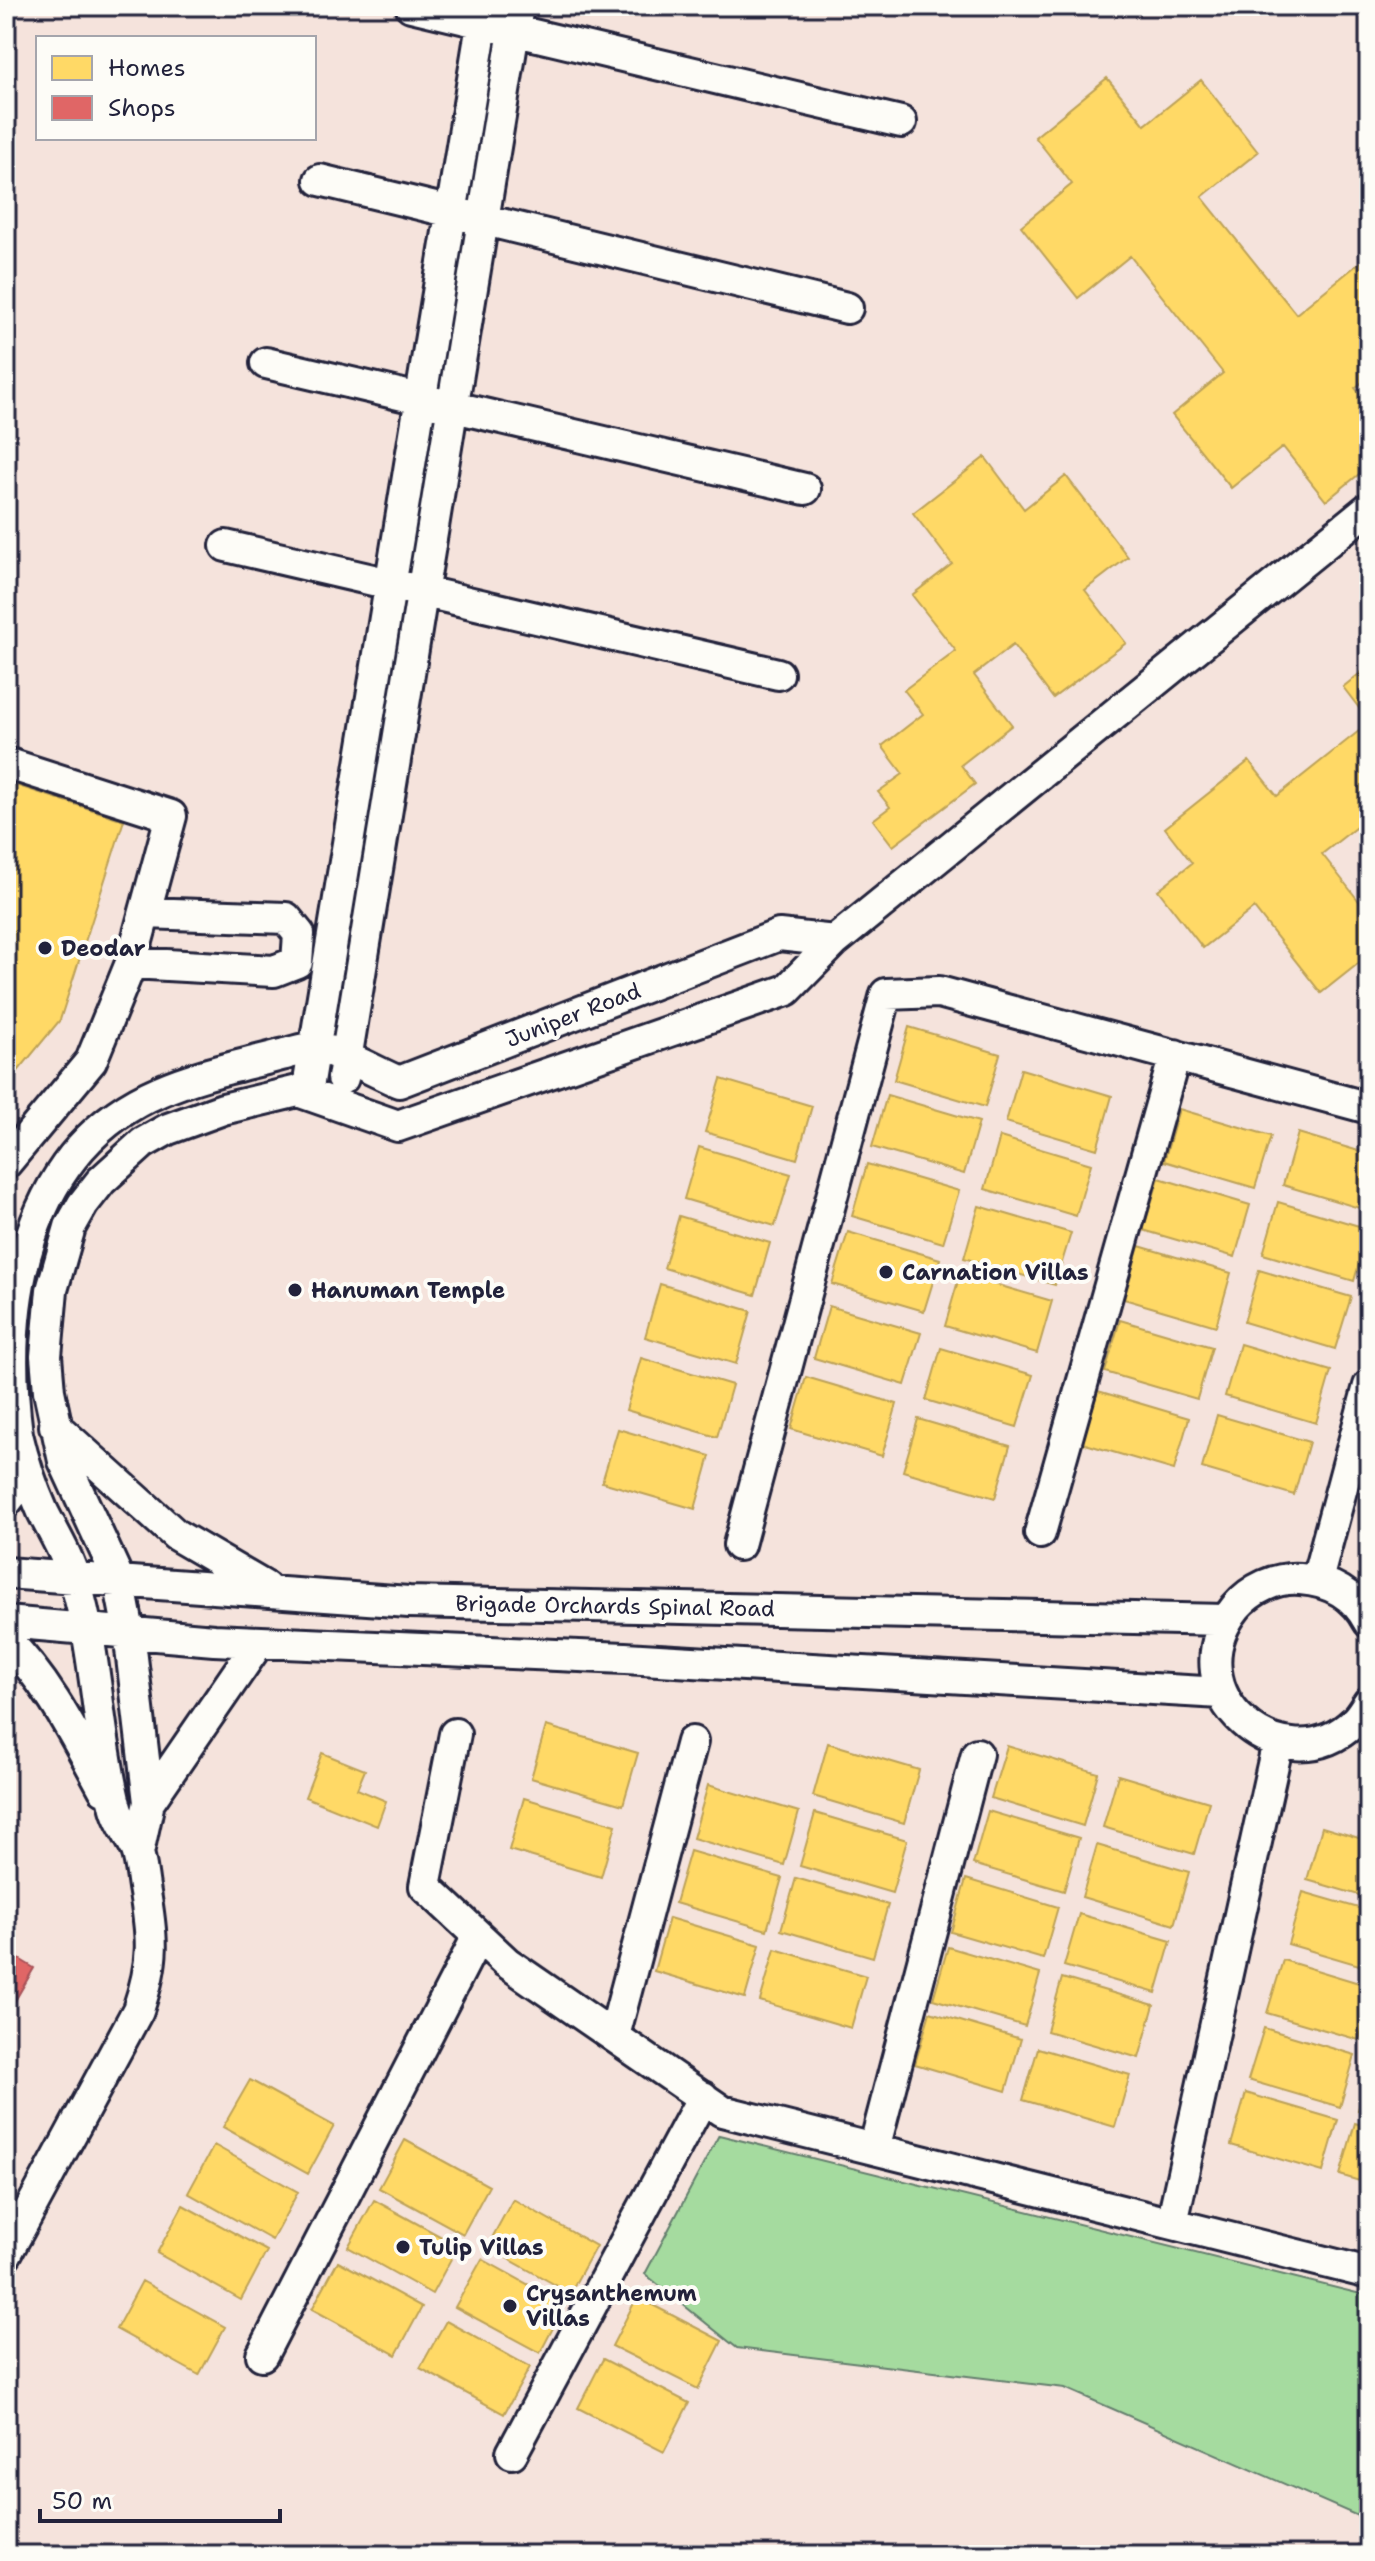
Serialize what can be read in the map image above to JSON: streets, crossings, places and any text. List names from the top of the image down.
{
  "streets": {
    "street": ["Juniper Road", "Brigade Orchards Spinal Road"]
  },
  "places": [
    "Deodar",
    "Carnation Villas",
    "Hanuman Temple",
    "Tulip Villas",
    "Crysanthemum Villas"
  ],
  "legend": ["Homes", "Shops"],
  "scale_bar": "50 m"
}
